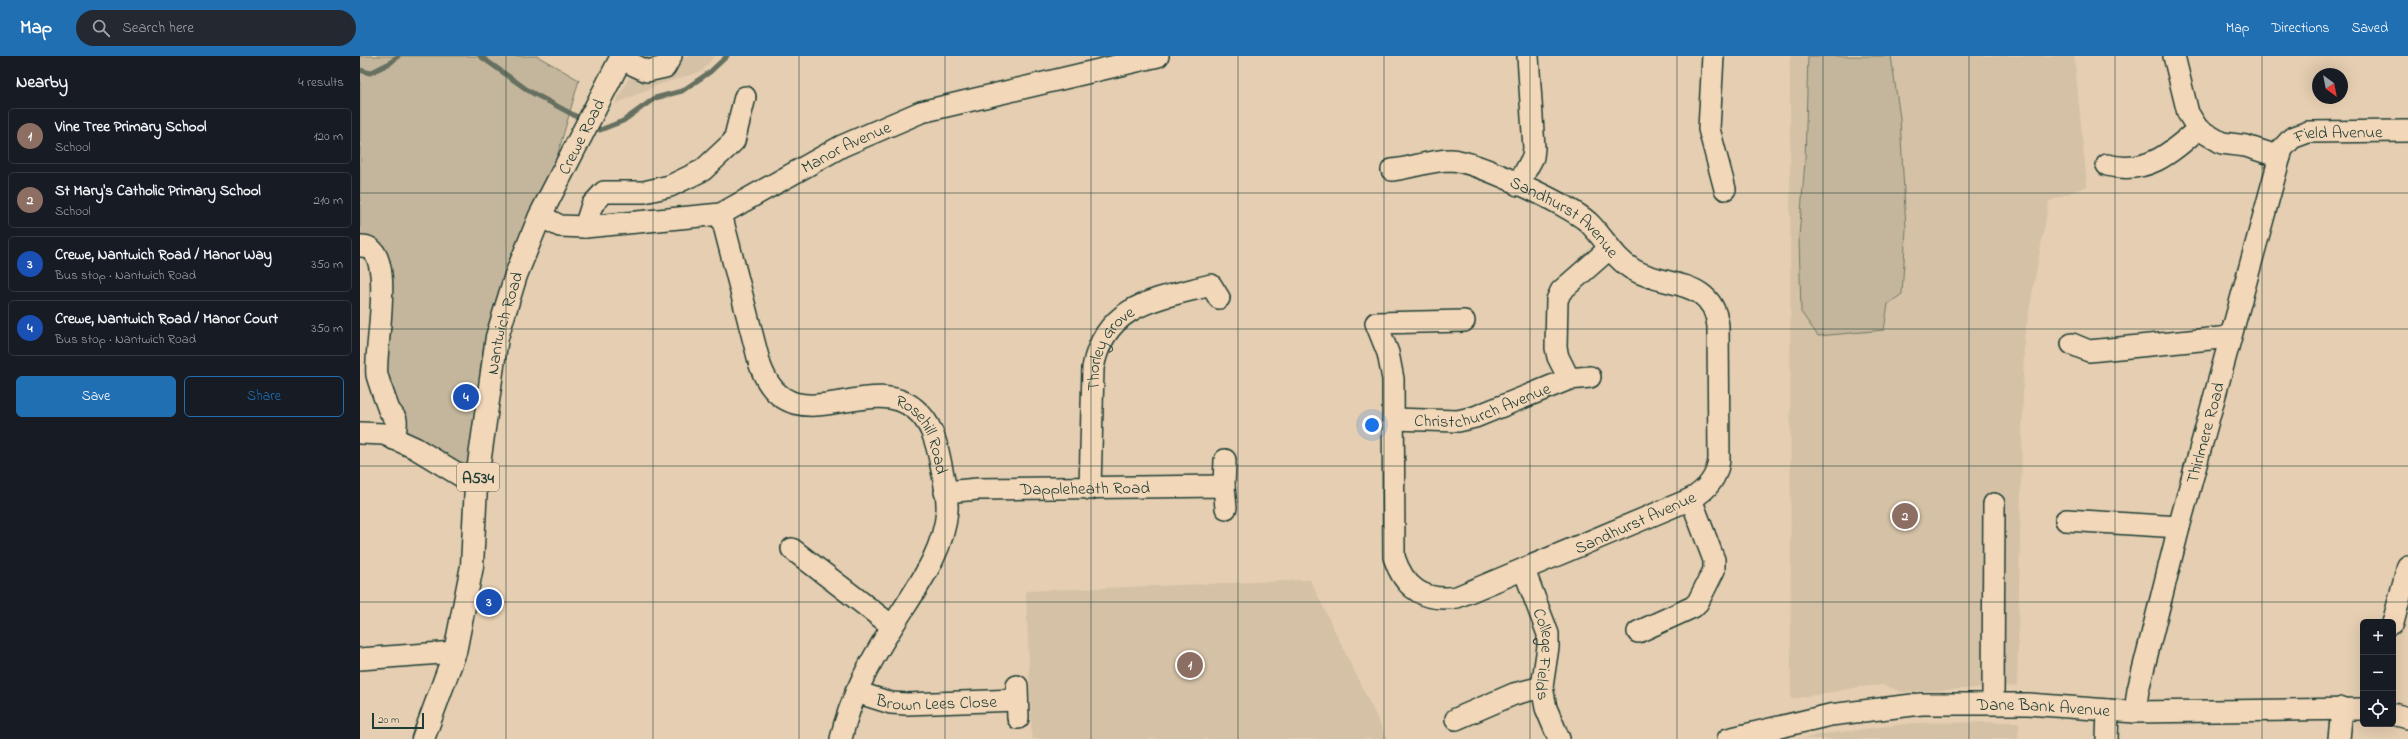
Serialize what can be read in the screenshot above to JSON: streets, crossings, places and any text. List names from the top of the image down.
{
  "streets": {
    "main road": ["Crewe Road", "Nantwich Road", "A534"],
    "street": [
      "Field Avenue",
      "Manor Avenue",
      "Sandhurst Avenue",
      "Thorley Grove",
      "Christchurch Avenue",
      "Thirlmere Road",
      "Rosehill Road",
      "Dappleheath Road",
      "College Fields",
      "Brown Lees Close",
      "Dane Bank Avenue"
    ]
  },
  "crossings": [
    ["Crewe Road", "Manor Avenue"],
    ["Crewe Road", "Nantwich Road"],
    ["Field Avenue", "Thirlmere Road"],
    ["Manor Avenue", "Nantwich Road"],
    ["Manor Avenue", "Rosehill Road"],
    ["Sandhurst Avenue", "Christchurch Avenue"],
    ["Sandhurst Avenue", "College Fields"],
    ["Thorley Grove", "Dappleheath Road"],
    ["Thirlmere Road", "Dane Bank Avenue"],
    ["Rosehill Road", "Dappleheath Road"],
    ["Rosehill Road", "Brown Lees Close"]
  ],
  "scale_bar": "20 m",
  "north": "bottom right",
  "page": {
    "header": "Map",
    "search": "Search here",
    "nav": ["Map", "Directions", "Saved"],
    "heading": ["Nearby", "4 results"],
    "list": [
      {
        "mark": "1",
        "name": "Vine Tree Primary School",
        "note": "School",
        "value": "120 m"
      },
      {
        "mark": "2",
        "name": "St Mary's Catholic Primary School",
        "note": "School",
        "value": "210 m"
      },
      {
        "mark": "3",
        "name": "Crewe, Nantwich Road / Manor Way",
        "note": "Bus stop · Nantwich Road",
        "value": "350 m"
      },
      {
        "mark": "4",
        "name": "Crewe, Nantwich Road / Manor Court",
        "note": "Bus stop · Nantwich Road",
        "value": "350 m"
      }
    ],
    "buttons": ["Save", "Share"],
    "pins": [
      "4",
      "2",
      "3",
      "1"
    ],
    "map_buttons": ["+", "−"],
    "scale": "20 m"
  }
}
